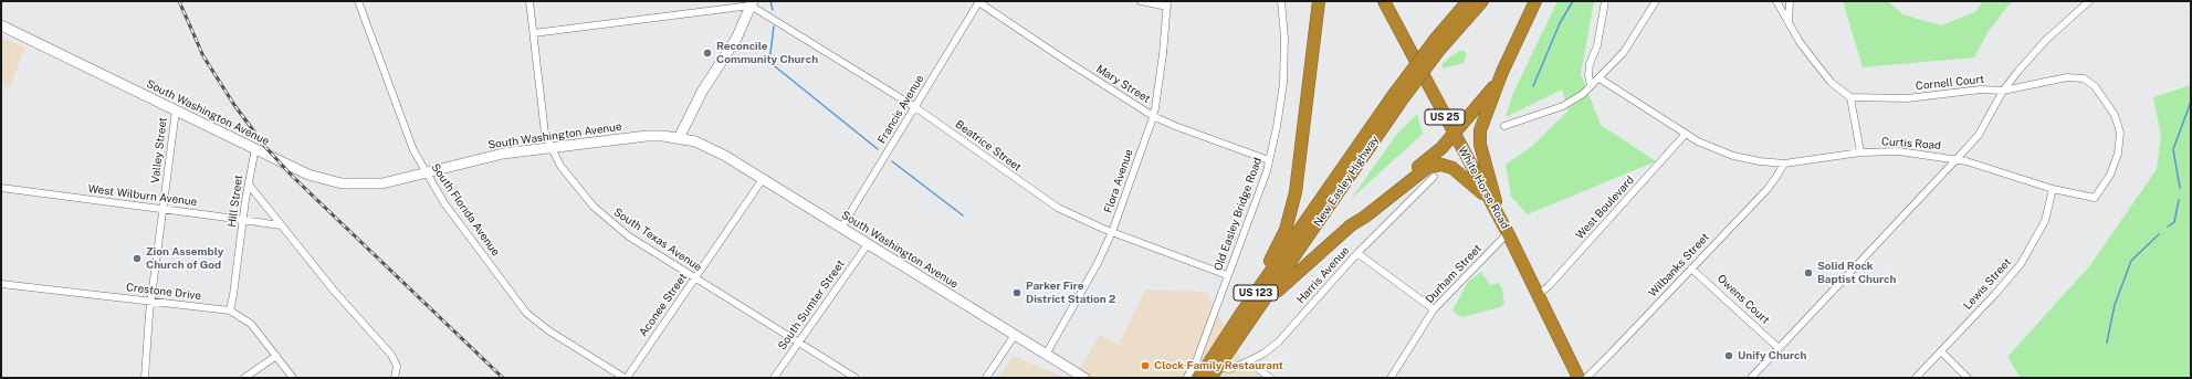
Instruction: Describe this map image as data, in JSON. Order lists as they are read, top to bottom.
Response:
{
  "streets": {
    "highway": [
      "US 25",
      "New Easley Highway",
      "White Horse Road",
      "US 123"
    ],
    "main road": ["South Washington Avenue"],
    "street": [
      "Cornell Court",
      "Mary Street",
      "Francis Avenue",
      "Curtis Road",
      "Beatrice Street",
      "Valley Street",
      "Flora Avenue",
      "West Wilburn Avenue",
      "Hill Street",
      "West Boulevard",
      "South Florida Avenue",
      "Old Easley Bridge Road",
      "South Texas Avenue",
      "Wilbanks Street",
      "Durham Street",
      "Harris Avenue",
      "Lewis Street",
      "Crestone Drive",
      "Owens Court",
      "Aconee Street",
      "South Sumter Street"
    ]
  },
  "crossings": [
    ["Cornell Court", "Curtis Road"],
    ["Mary Street", "Francis Avenue"],
    ["Mary Street", "Flora Avenue"],
    ["Mary Street", "Old Easley Bridge Road"],
    ["Francis Avenue", "South Washington Avenue"],
    ["Francis Avenue", "Beatrice Street"],
    ["South Washington Avenue", "Valley Street"],
    ["South Washington Avenue", "Flora Avenue"],
    ["South Washington Avenue", "Hill Street"],
    ["South Washington Avenue", "South Florida Avenue"],
    ["South Washington Avenue", "South Texas Avenue"],
    ["South Washington Avenue", "Aconee Street"],
    ["South Washington Avenue", "South Sumter Street"],
    ["Curtis Road", "West Boulevard"],
    ["Curtis Road", "Wilbanks Street"],
    ["Curtis Road", "Lewis Street"],
    ["Beatrice Street", "Flora Avenue"],
    ["Beatrice Street", "Old Easley Bridge Road"],
    ["Valley Street", "West Wilburn Avenue"],
    ["Valley Street", "Crestone Drive"],
    ["New Easley Highway", "Old Easley Bridge Road"],
    ["New Easley Highway", "Harris Avenue"],
    ["White Horse Road", "West Boulevard"],
    ["White Horse Road", "Durham Street"],
    ["West Wilburn Avenue", "Hill Street"],
    ["Hill Street", "Crestone Drive"],
    ["South Florida Avenue", "Aconee Street"],
    ["Old Easley Bridge Road", "Harris Avenue"],
    ["South Texas Avenue", "Aconee Street"],
    ["South Texas Avenue", "South Sumter Street"],
    ["Wilbanks Street", "Owens Court"]
  ],
  "places": [
    "Reconcile Community Church",
    "Zion Assembly Church of God",
    "Solid Rock Baptist Church",
    "Parker Fire District Station 2",
    "Unify Church",
    "Clock Family Restaurant"
  ]
}
